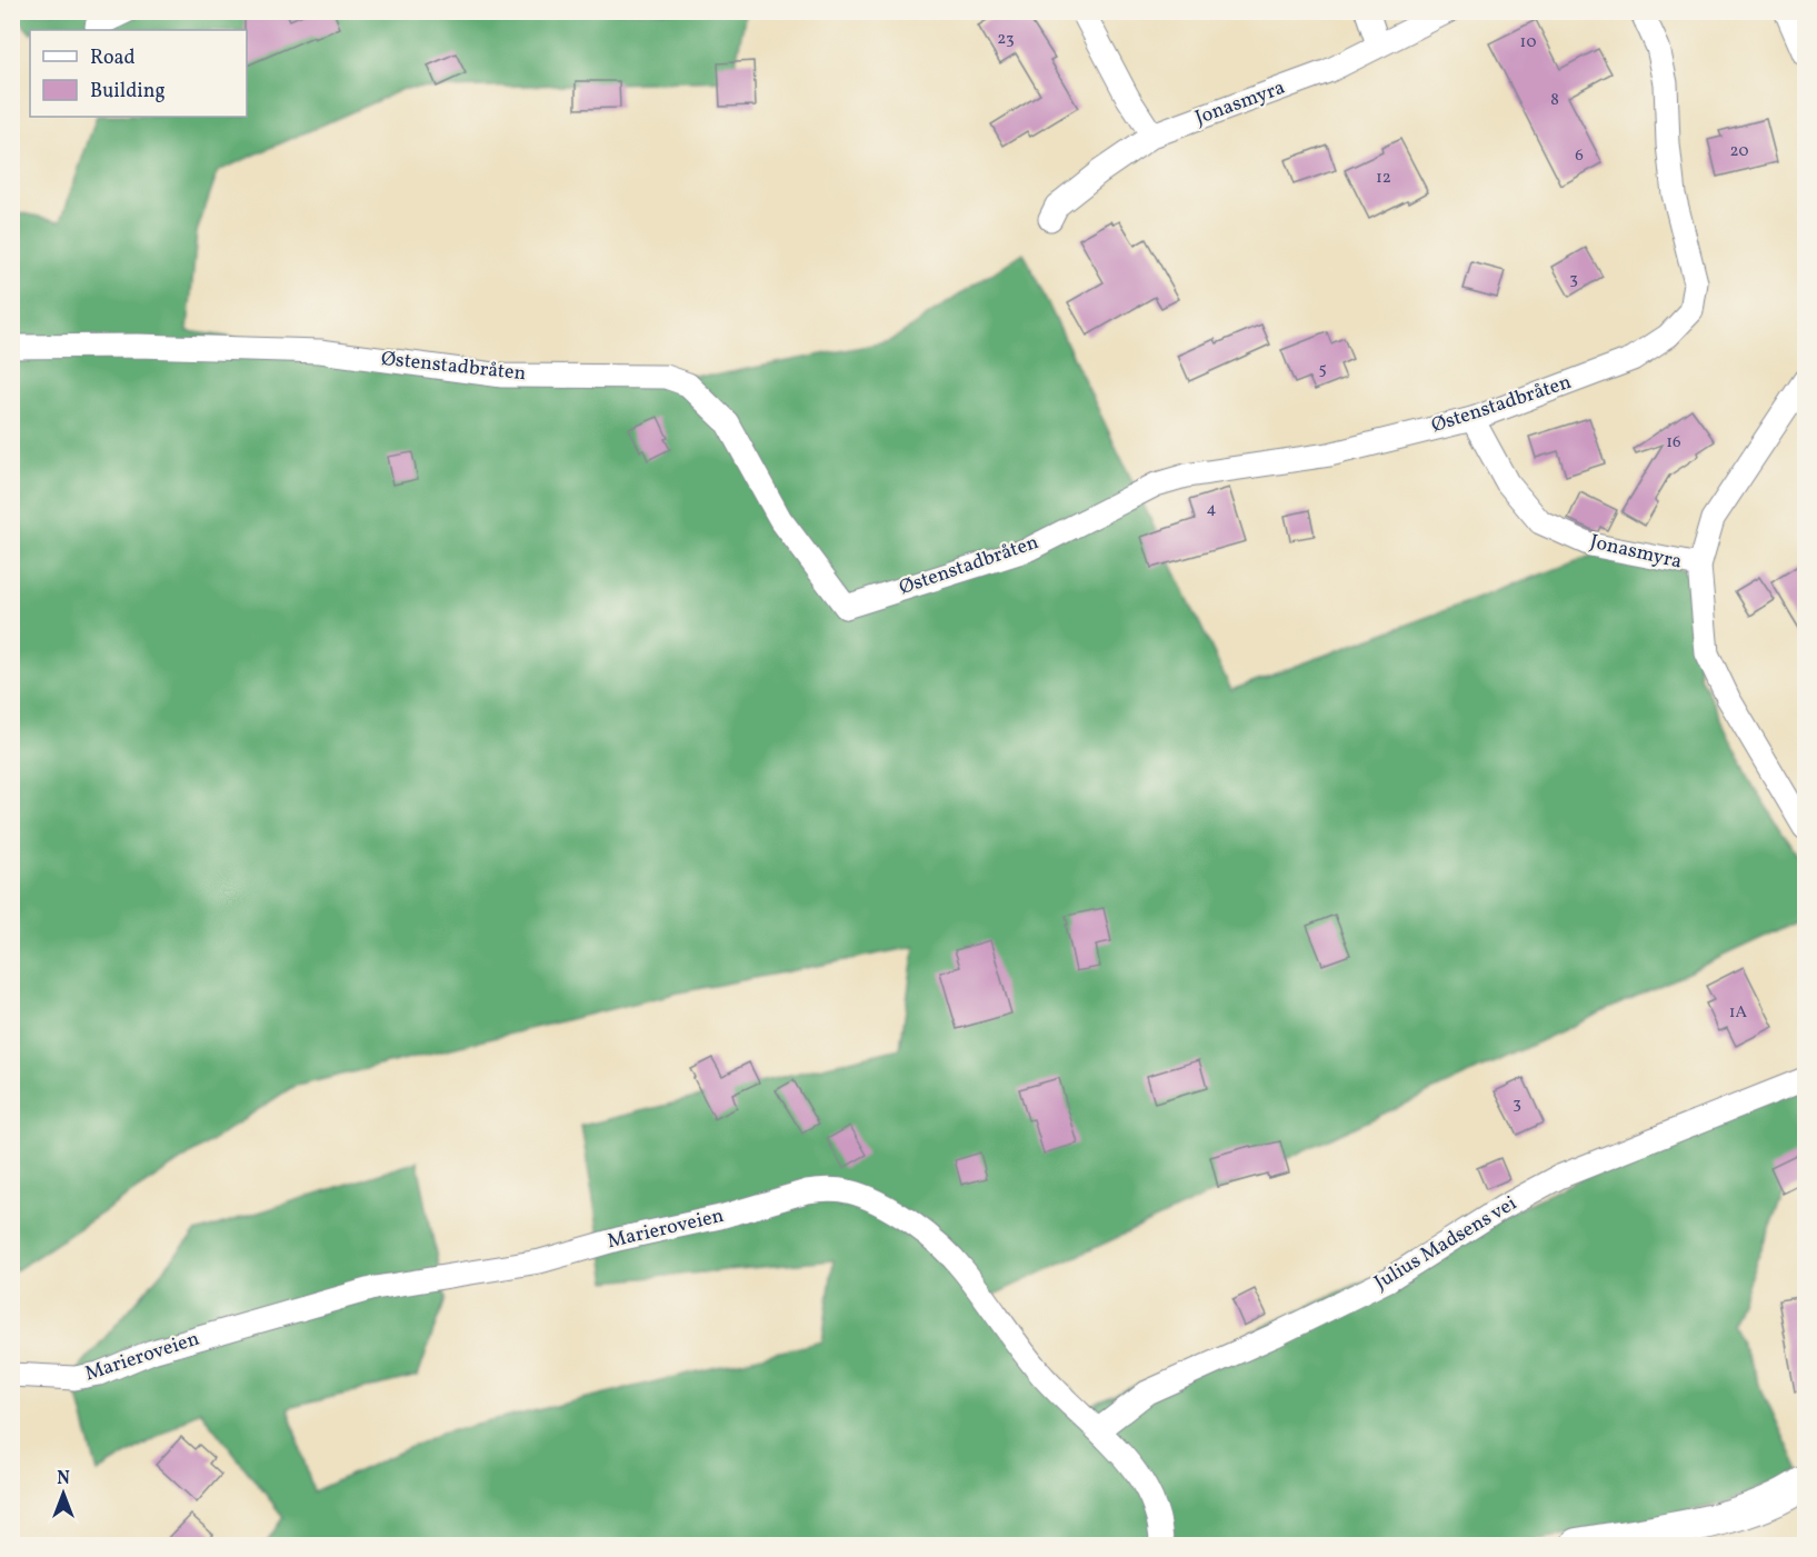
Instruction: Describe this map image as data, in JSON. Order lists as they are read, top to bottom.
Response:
{
  "streets": {
    "street": [
      "Jonasmyra",
      "Østenstadbråten",
      "Marieroveien",
      "Julius Madsens vei"
    ]
  },
  "crossings": [
    ["Jonasmyra", "Østenstadbråten"],
    ["Marieroveien", "Julius Madsens vei"]
  ],
  "house_numbers": [
    "23",
    "10",
    "8",
    "20",
    "6",
    "12",
    "3",
    "5",
    "16",
    "4",
    "1A",
    "3"
  ],
  "legend": ["Road", "Building"],
  "north": "top"
}
